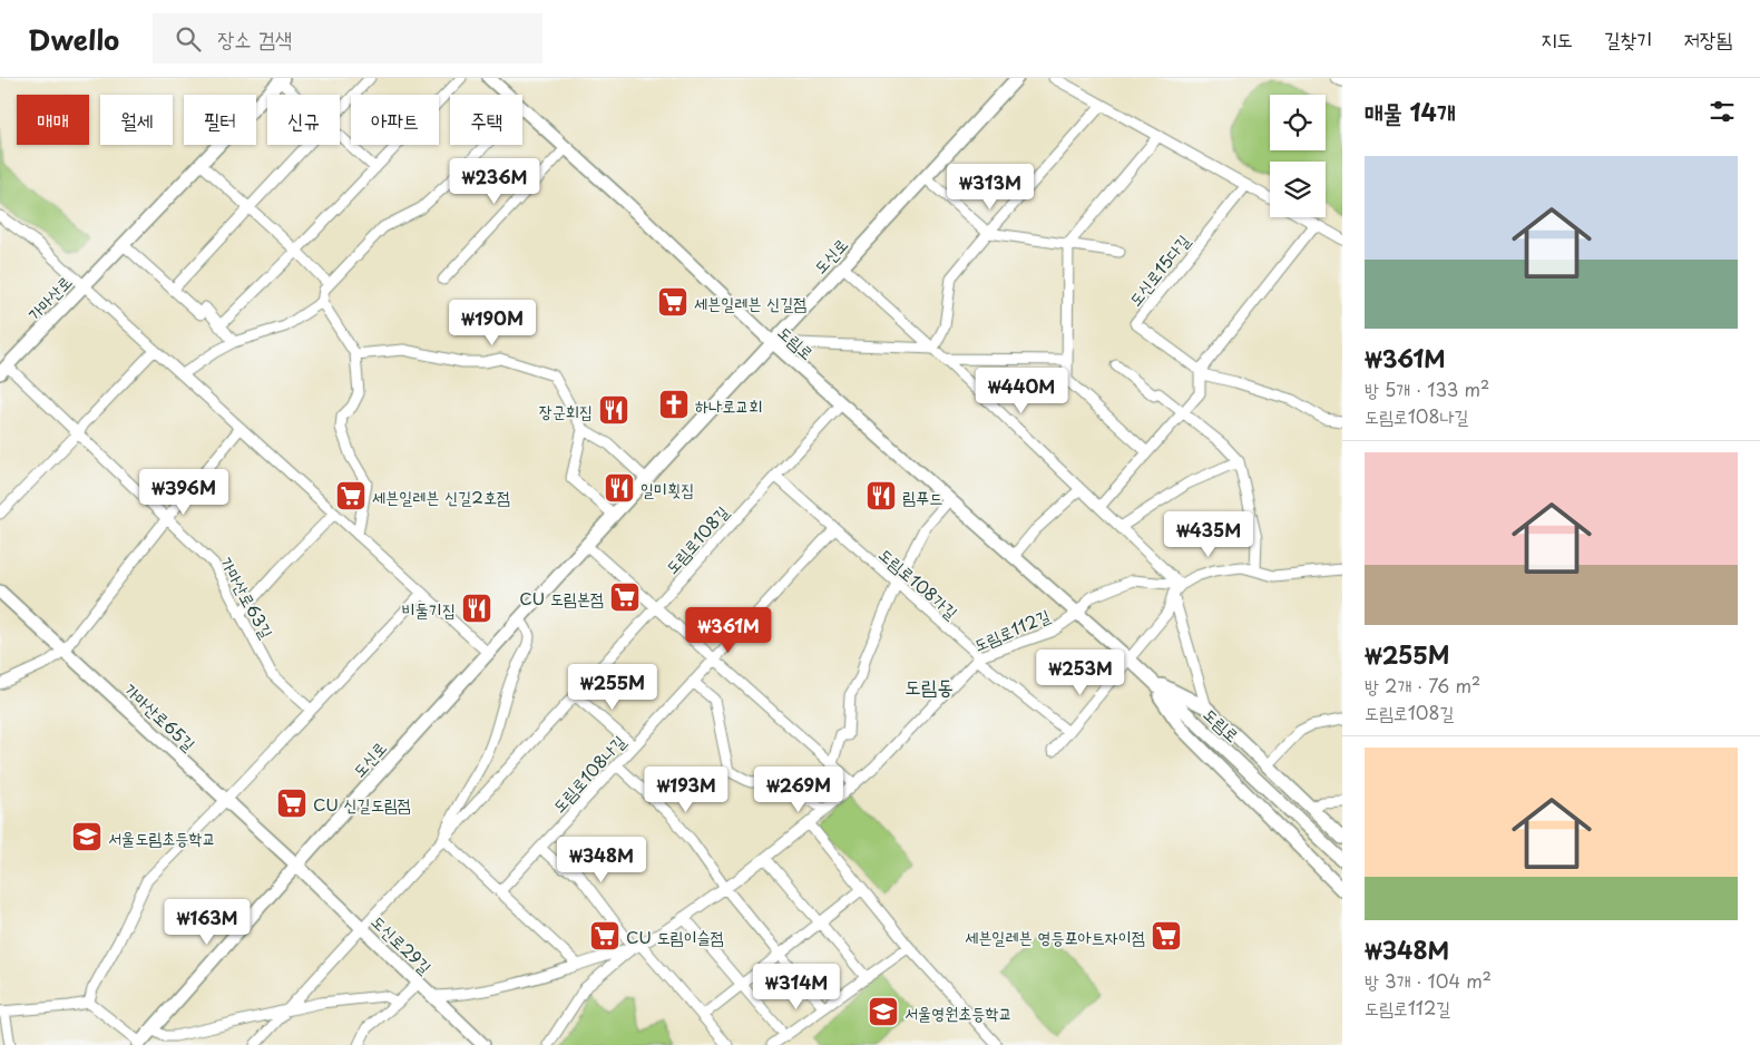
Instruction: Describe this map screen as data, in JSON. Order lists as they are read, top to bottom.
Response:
{
  "streets": {
    "main road": [
      "도신로",
      "가마산로",
      "도림로",
      "가마산로65길",
      "도신로29길"
    ],
    "street": [
      "도신로15다길",
      "도림로108길",
      "도림로108가길",
      "가마산로63길",
      "도림로112길",
      "도림로108나길"
    ]
  },
  "crossings": [
    ["도신로", "도림로"],
    ["도신로", "가마산로65길"],
    ["도신로", "도신로29길"],
    ["가마산로", "가마산로63길"],
    ["도림로", "도림로108길"],
    ["도림로", "도림로112길"],
    ["도림로108길", "도림로108가길"],
    ["도림로108길", "도신로29길"],
    ["도림로108가길", "도림로112길"],
    ["도림로108가길", "도림로108나길"],
    ["가마산로65길", "도신로29길"]
  ],
  "districts": ["도림동"],
  "places": {
    "supermarket": [
      "세븐일레븐 신길점",
      "세븐일레븐 신길2호점",
      "CU 도림본점",
      "CU 신길도림점",
      "CU 도림이슬점",
      "세븐일레븐 영등포아트자이점"
    ],
    "church": ["하나로교회"],
    "restaurant": [
      "장군회집",
      "일미횟집",
      "림푸드",
      "비둘기집"
    ],
    "school or university": ["서울도림초등학교", "서울영원초등학교"]
  },
  "page": {
    "header": "Dwello",
    "search": "장소 검색",
    "nav": ["지도", "길찾기", "저장됨"],
    "heading": "매물 14개",
    "chip": [
      "매매",
      "월세",
      "필터",
      "신규",
      "아파트",
      "주택"
    ],
    "list": [
      {
        "name": "₩361M",
        "note": "방 5개 · 133 m² · 도림로108나길"
      },
      {
        "name": "₩255M",
        "note": "방 2개 · 76 m² · 도림로108길"
      },
      {
        "name": "₩348M",
        "note": "방 3개 · 104 m² · 도림로112길"
      }
    ],
    "price": [
      "₩236M",
      "₩313M",
      "₩190M",
      "₩440M",
      "₩396M",
      "₩435M",
      "₩361M",
      "₩253M",
      "₩255M",
      "₩193M",
      "₩269M",
      "₩348M",
      "₩163M",
      "₩314M"
    ]
  }
}
